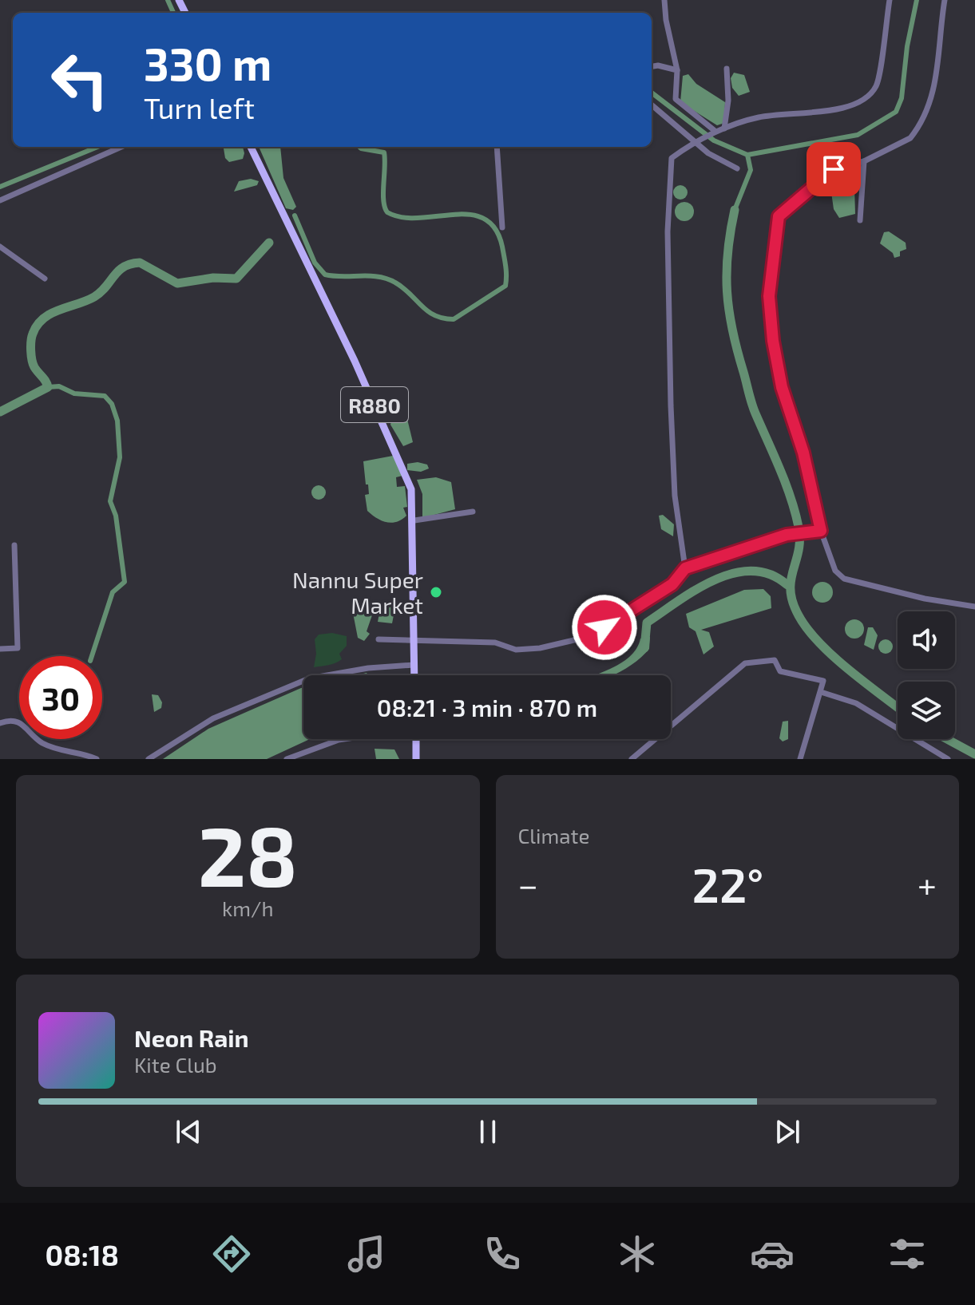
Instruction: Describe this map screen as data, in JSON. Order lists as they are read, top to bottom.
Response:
{
  "streets": {
    "main road": ["R880"]
  },
  "places": ["Nannu Super Market"],
  "page": {
    "turn": ["330 m", "Turn left"],
    "limit": "30",
    "trip": "08:21 · 3 min · 870 m",
    "tile": [
      ["28", "km/h"],
      "Climate"
    ],
    "heat": ["−", "22°", "+"],
    "song": ["Neon Rain", "Kite Club"],
    "tabs": "08:18"
  }
}
